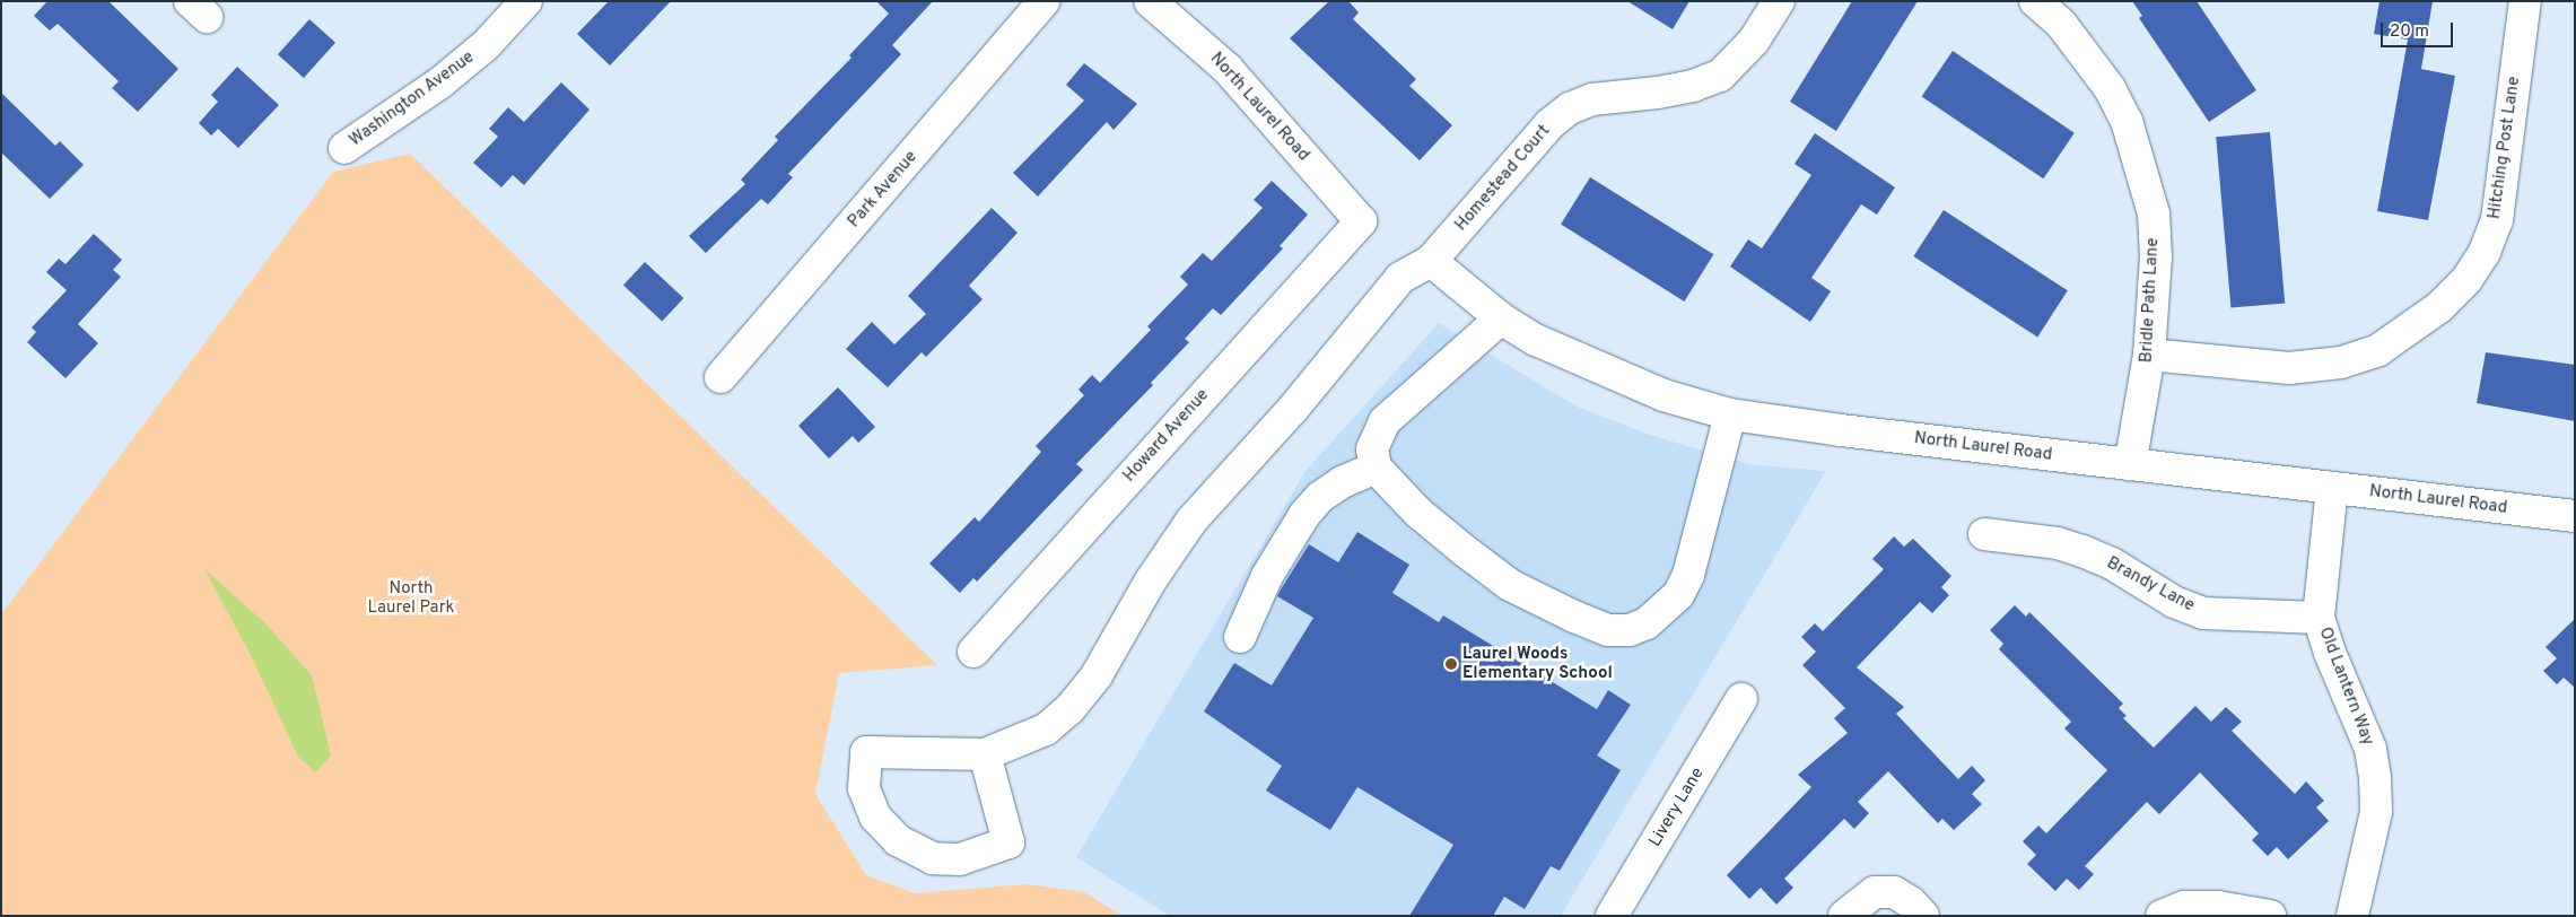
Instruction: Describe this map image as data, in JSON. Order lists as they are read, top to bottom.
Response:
{
  "streets": {
    "street": [
      "Washington Avenue",
      "North Laurel Road",
      "Hitching Post Lane",
      "Homestead Court",
      "Park Avenue",
      "Bridle Path Lane",
      "Howard Avenue",
      "Brandy Lane",
      "Old Lantern Way",
      "Livery Lane"
    ]
  },
  "crossings": [
    ["North Laurel Road", "Homestead Court"],
    ["North Laurel Road", "Bridle Path Lane"],
    ["North Laurel Road", "Howard Avenue"],
    ["North Laurel Road", "Old Lantern Way"],
    ["Hitching Post Lane", "Bridle Path Lane"],
    ["Brandy Lane", "Old Lantern Way"]
  ],
  "parks": ["North Laurel Park"],
  "places": ["Laurel Woods Elementary School"],
  "scale_bar": "20 m"
}
